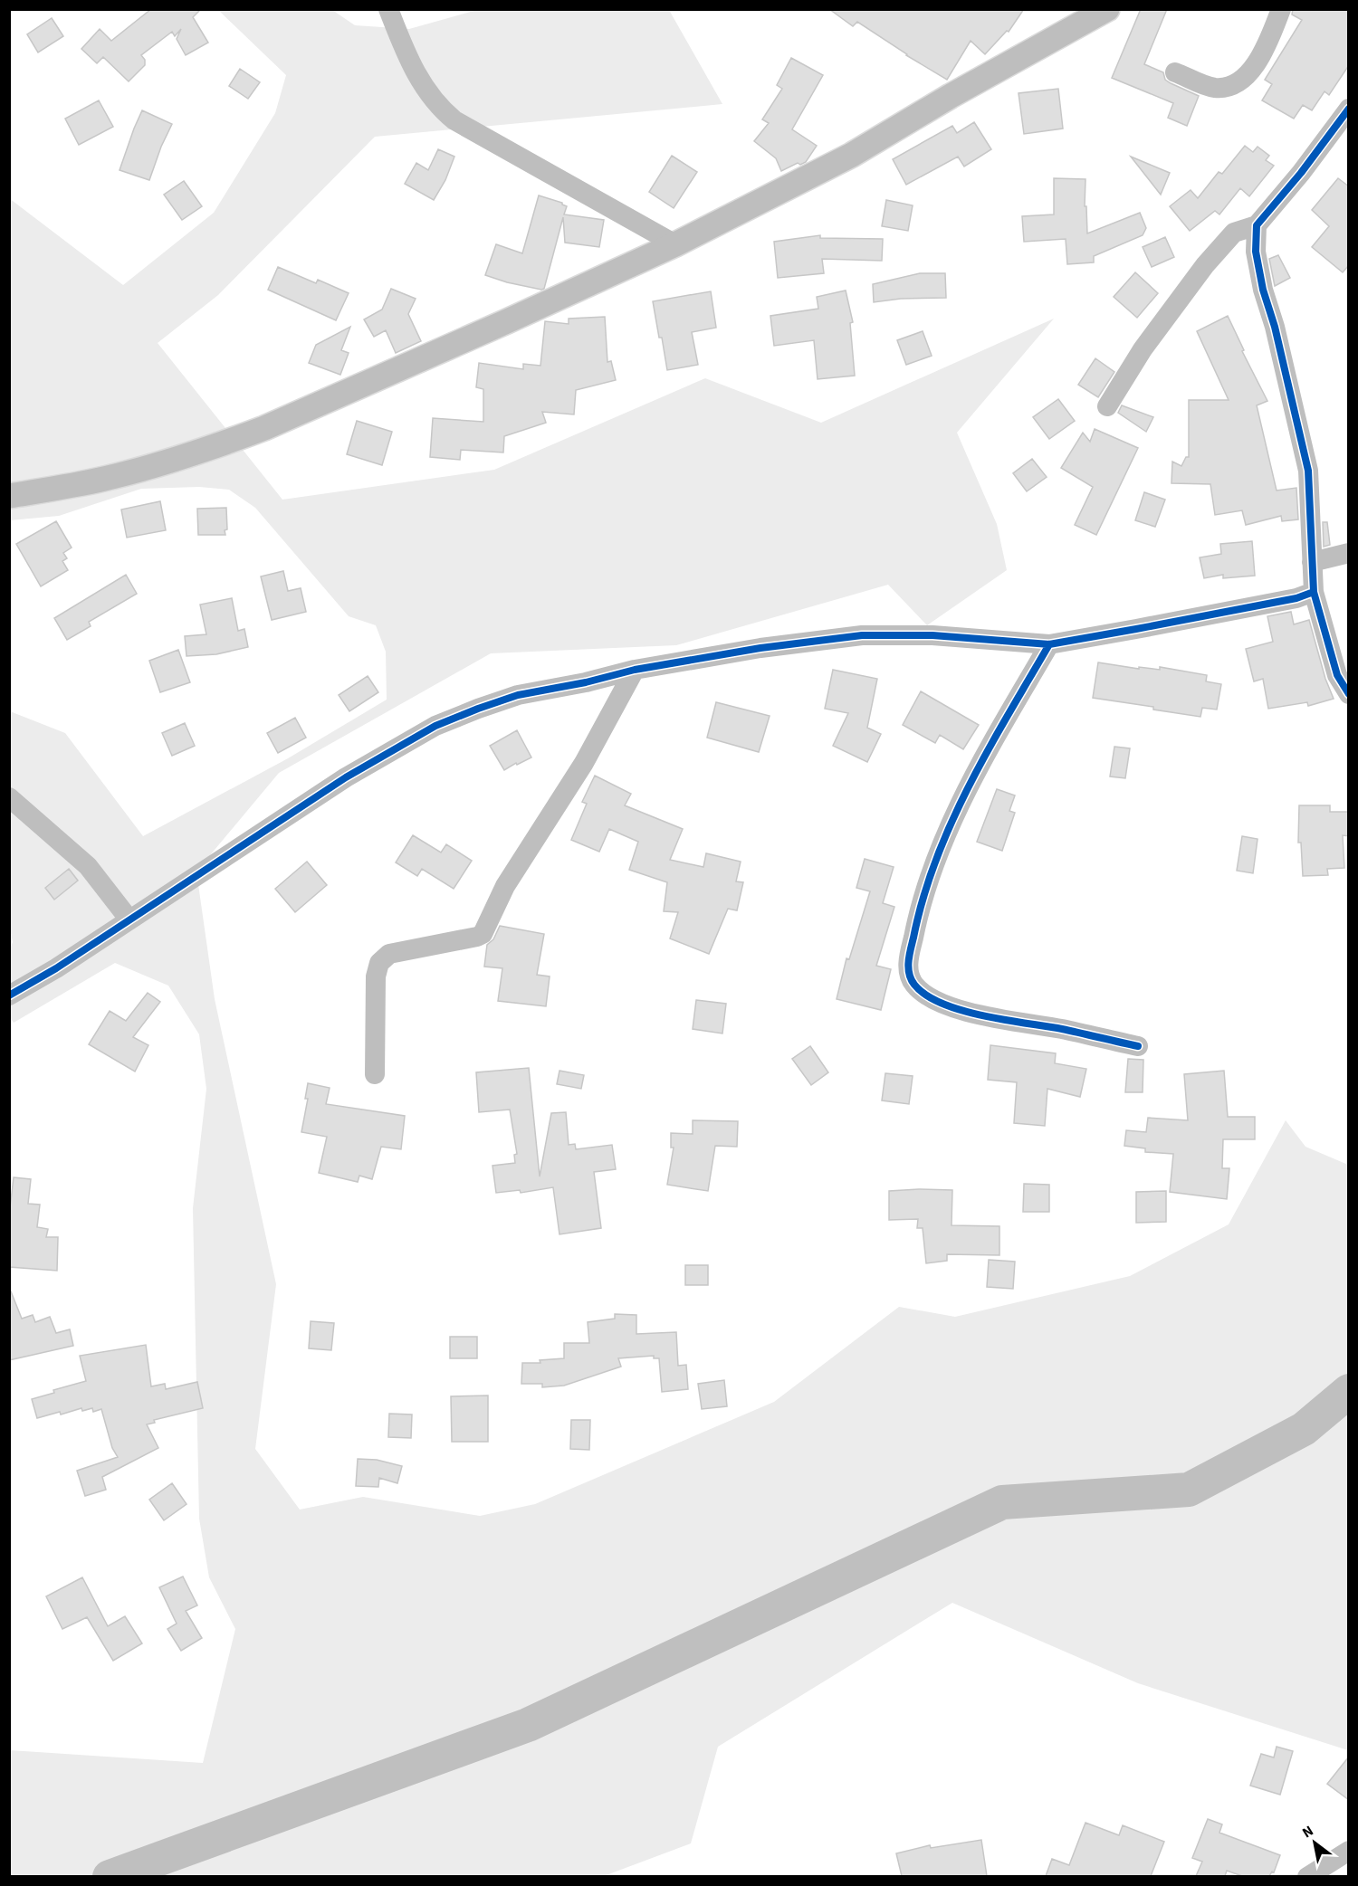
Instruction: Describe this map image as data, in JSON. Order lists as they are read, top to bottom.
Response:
{
  "north": "top left"
}
